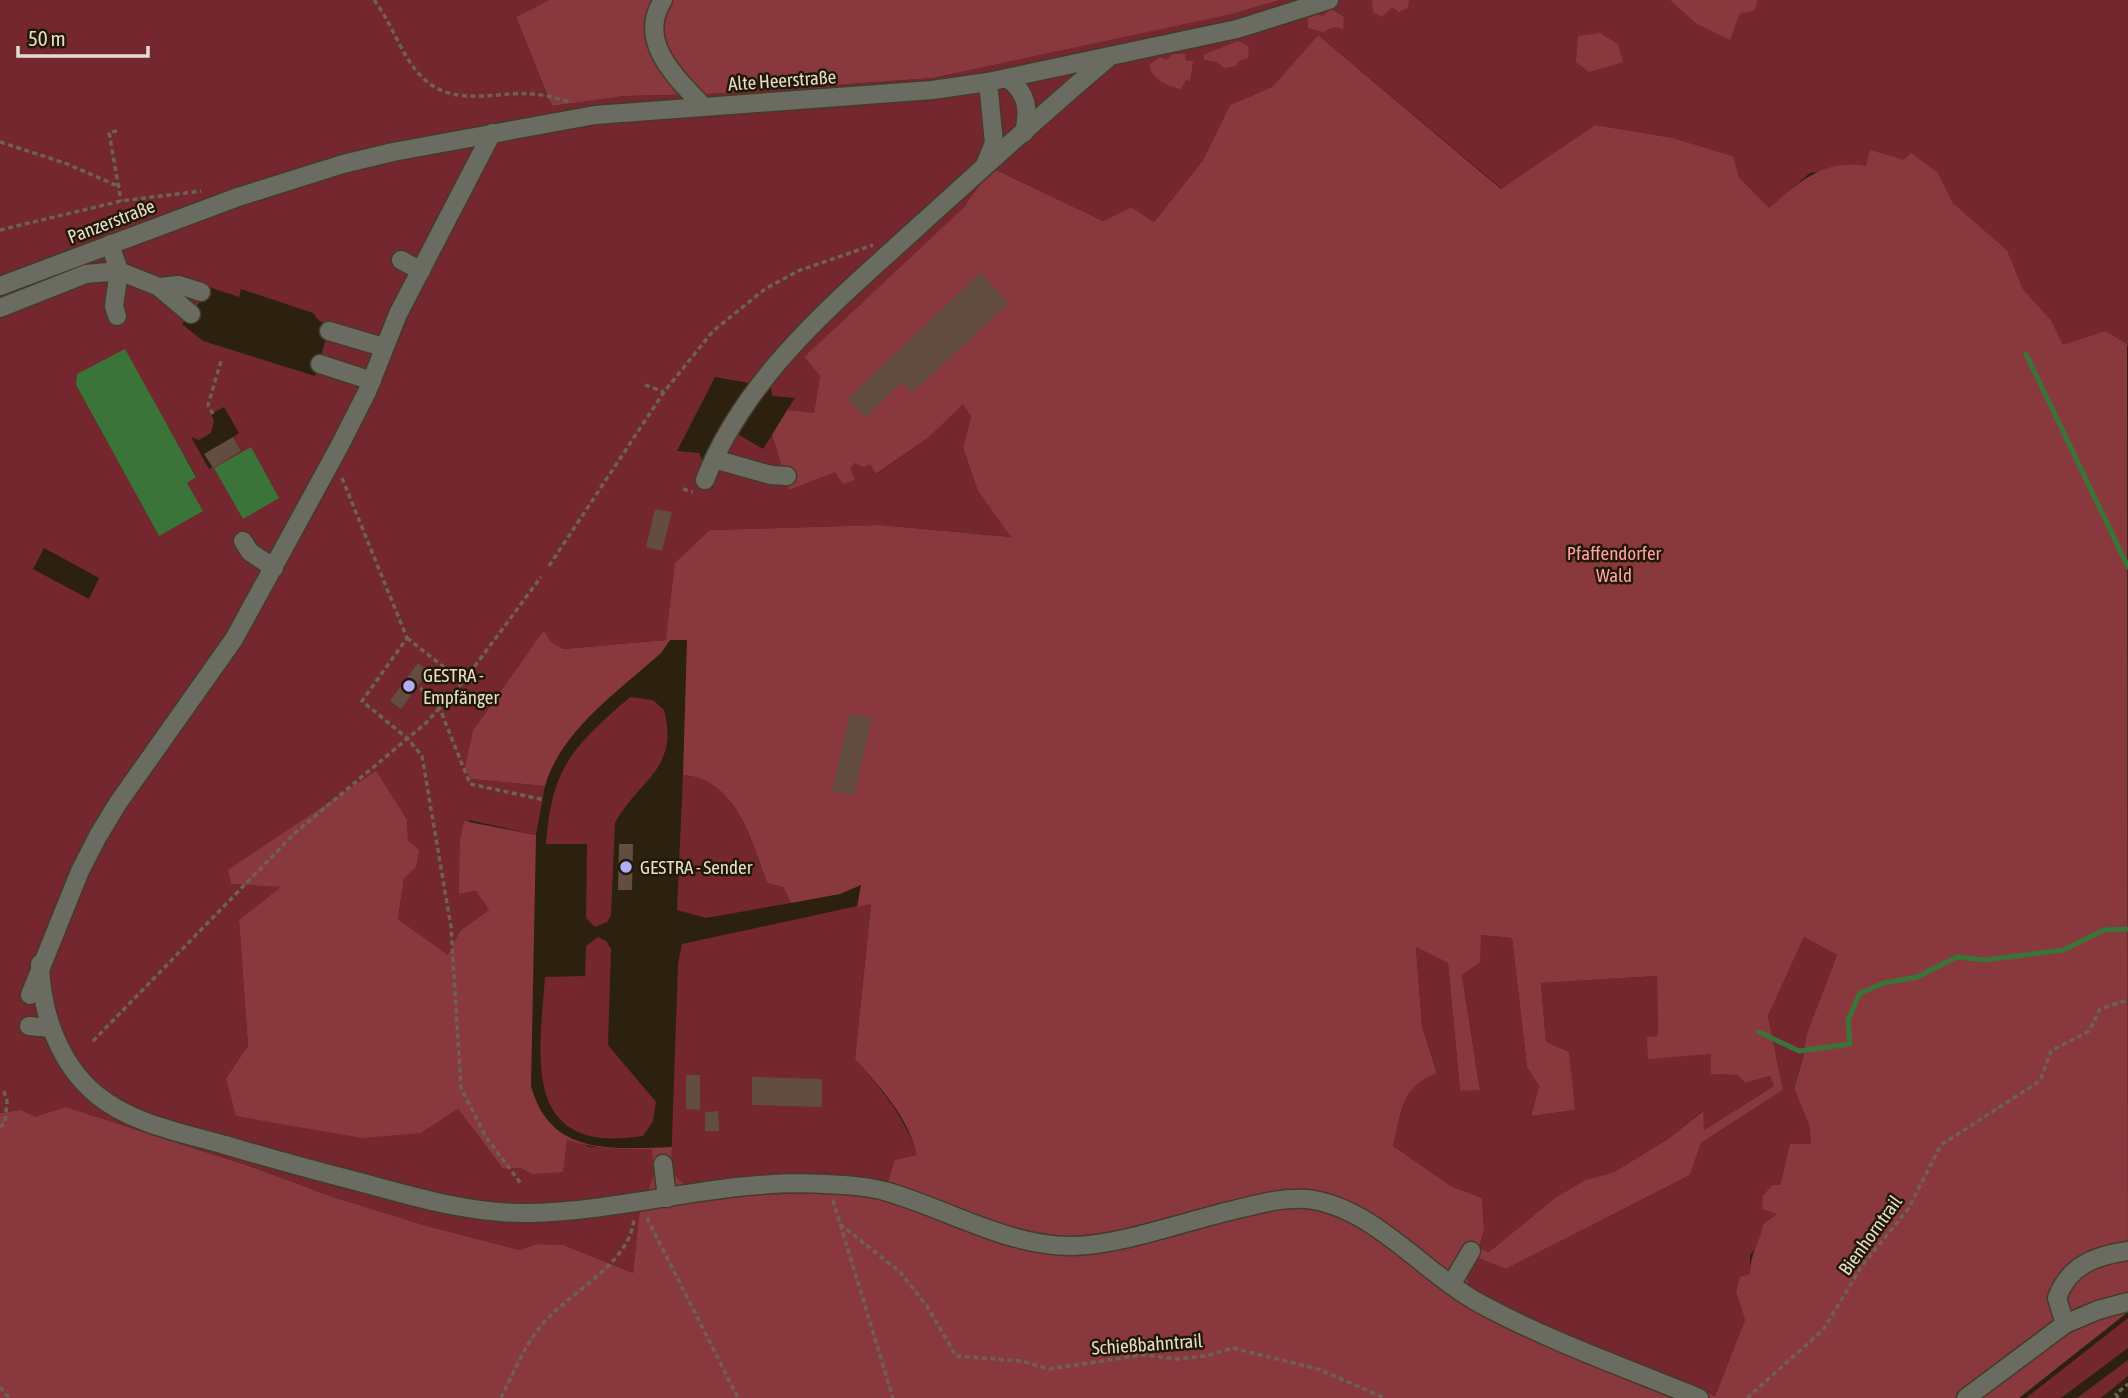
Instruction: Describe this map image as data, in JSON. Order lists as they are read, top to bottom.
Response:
{
  "streets": {
    "street": ["Alte Heerstraße", "Panzerstraße"],
    "path": ["Bienhorntrail", "Schießbahntrail"]
  },
  "crossings": [
    ["Alte Heerstraße", "Panzerstraße"]
  ],
  "parks": ["Pfaffendorfer Wald"],
  "places": ["GESTRA - Empfänger", "GESTRA - Sender"],
  "scale_bar": "50 m"
}
